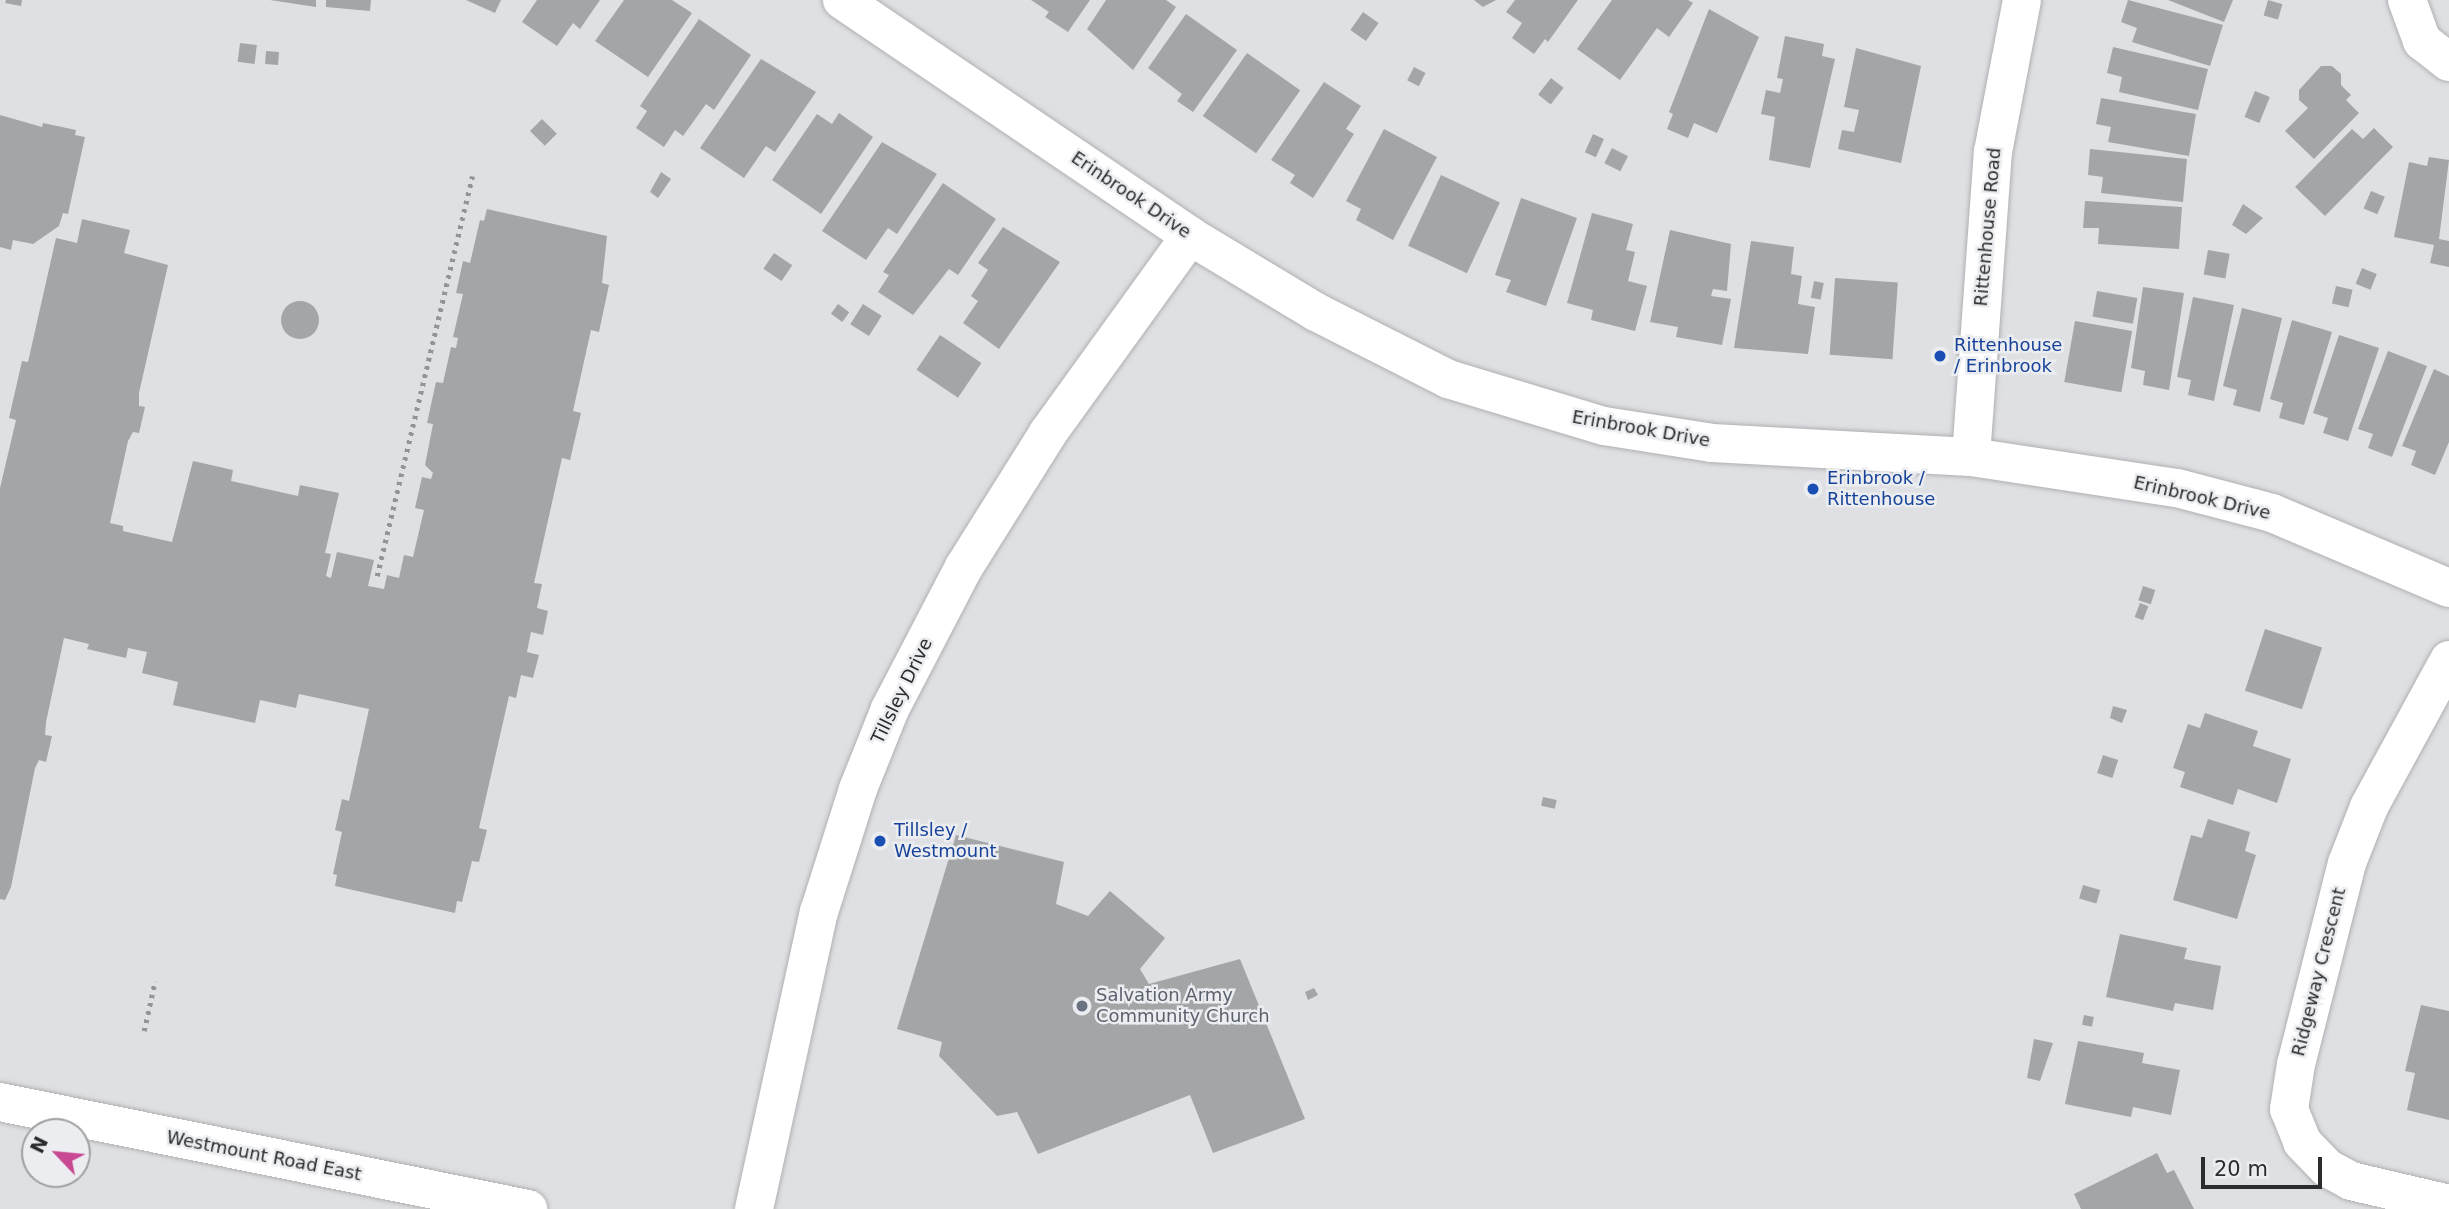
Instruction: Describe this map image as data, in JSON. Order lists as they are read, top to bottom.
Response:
{
  "streets": {
    "street": [
      "Erinbrook Drive",
      "Rittenhouse Road",
      "Tillsley Drive",
      "Ridgeway Crescent",
      "Westmount Road East"
    ]
  },
  "crossings": [
    ["Erinbrook Drive", "Rittenhouse Road"],
    ["Erinbrook Drive", "Tillsley Drive"]
  ],
  "places": [
    "Rittenhouse / Erinbrook",
    "Erinbrook / Rittenhouse",
    "Tillsley / Westmount",
    "Salvation Army Community Church"
  ],
  "scale_bar": "20 m",
  "north": "top left"
}
